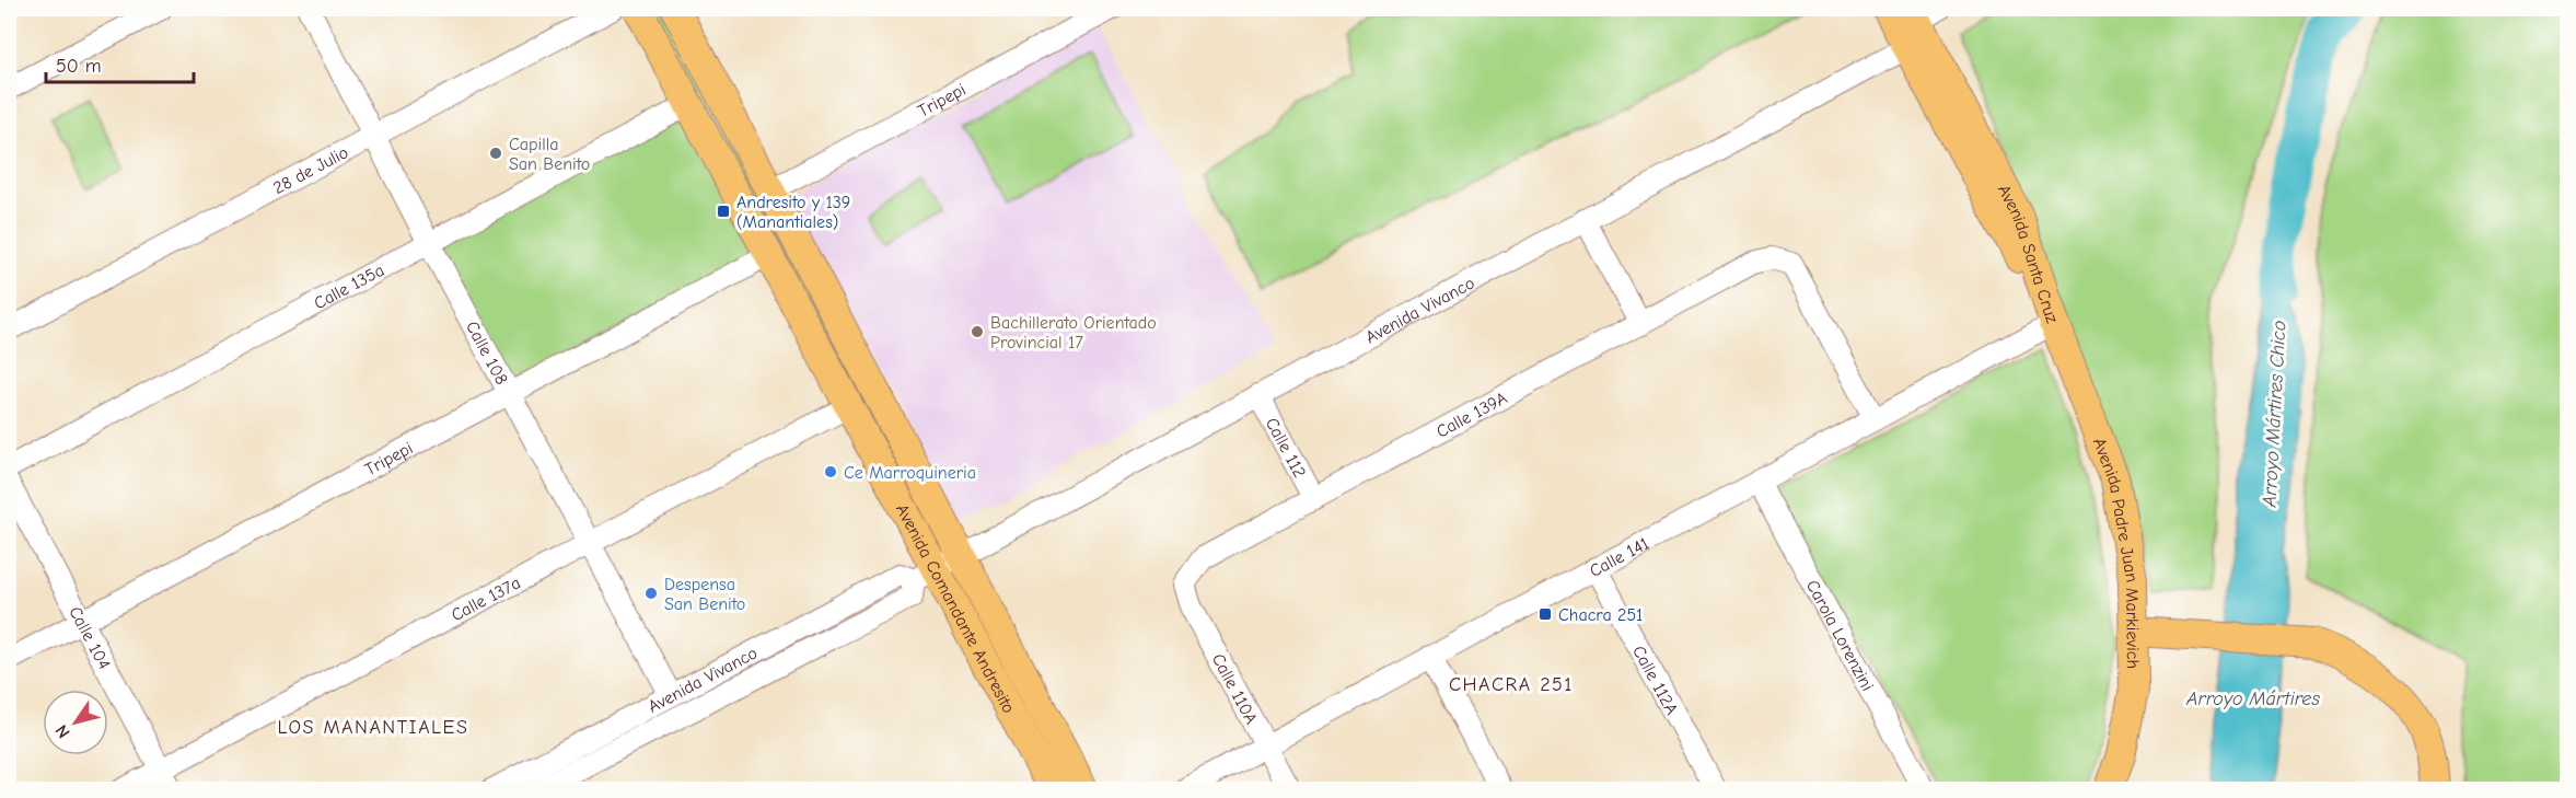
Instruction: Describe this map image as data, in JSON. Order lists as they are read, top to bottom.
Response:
{
  "streets": {
    "main road": ["Avenida Santa Cruz", "Avenida Padre Juan Markievich", "Avenida Comandante Andresito"],
    "street": [
      "Tripepi",
      "28 de Julio",
      "Calle 135a",
      "Avenida Vivanco",
      "Calle 108",
      "Calle 139A",
      "Calle 112",
      "Calle 141",
      "Calle 137a",
      "Carola Lorenzini",
      "Calle 104",
      "Calle 112A",
      "Calle 110A"
    ]
  },
  "crossings": [
    ["Tripepi", "Calle 108"],
    ["Tripepi", "Avenida Comandante Andresito"],
    ["Tripepi", "Calle 104"],
    ["28 de Julio", "Calle 108"],
    ["Avenida Santa Cruz", "Avenida Vivanco"],
    ["Avenida Santa Cruz", "Avenida Padre Juan Markievich"],
    ["Avenida Santa Cruz", "Calle 141"],
    ["Calle 135a", "Calle 108"],
    ["Calle 135a", "Avenida Comandante Andresito"],
    ["Avenida Vivanco", "Calle 108"],
    ["Avenida Vivanco", "Calle 112"],
    ["Avenida Vivanco", "Avenida Comandante Andresito"],
    ["Calle 108", "Calle 137a"],
    ["Calle 139A", "Calle 112"],
    ["Calle 139A", "Calle 141"],
    ["Calle 139A", "Calle 110A"],
    ["Avenida Padre Juan Markievich", "Calle 141"],
    ["Calle 141", "Carola Lorenzini"],
    ["Calle 141", "Calle 112A"],
    ["Calle 141", "Calle 110A"],
    ["Calle 137a", "Avenida Comandante Andresito"],
    ["Calle 137a", "Calle 104"]
  ],
  "districts": ["CHACRA 251", "LOS MANANTIALES"],
  "water": ["Arroyo Mártires Chico", "Arroyo Mártires"],
  "places": {
    "other": [
      "Capilla San Benito",
      "Bachillerato Orientado Provincial 17",
      "Ce Marroquineria",
      "Despensa San Benito"
    ],
    "transit": ["Andresito y 139 (Manantiales)", "Chacra 251"]
  },
  "scale_bar": "50 m",
  "north": "bottom left"
}
